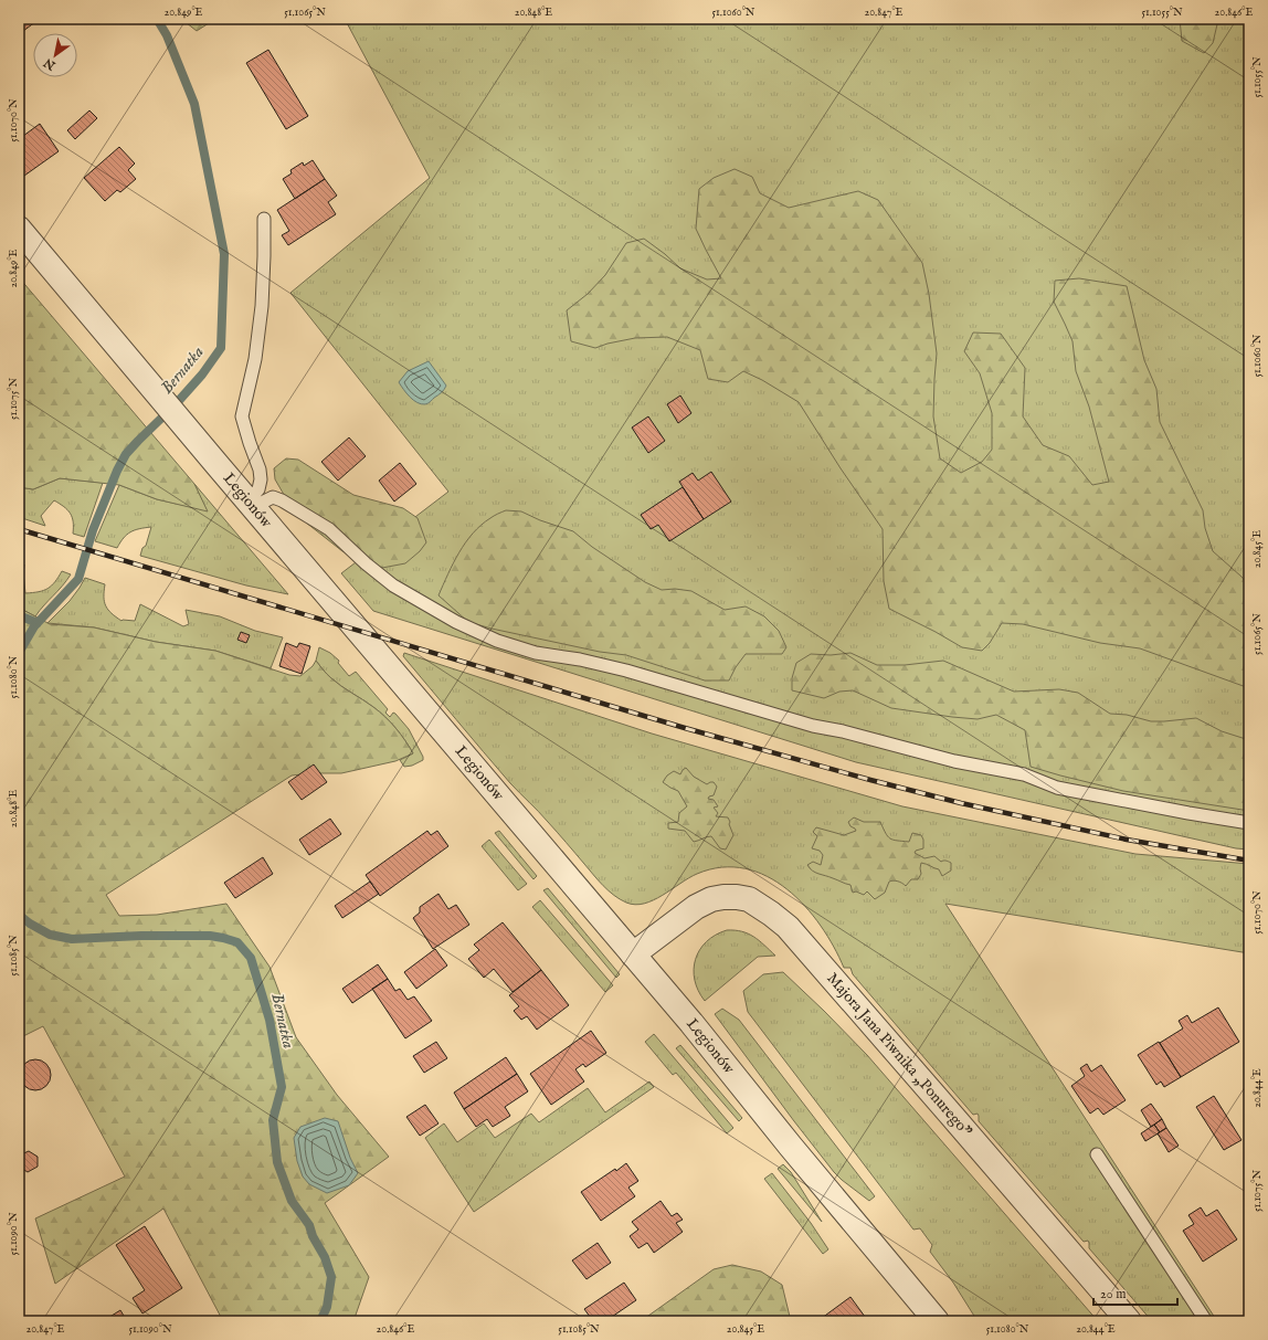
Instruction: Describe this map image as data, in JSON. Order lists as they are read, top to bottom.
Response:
{
  "streets": {
    "street": ["Legionów", "Majora Jana Piwnika „Ponurego”"]
  },
  "crossings": [
    ["Legionów", "Majora Jana Piwnika „Ponurego”"]
  ],
  "water": ["Bernatka"],
  "scale_bar": "20 m",
  "north": "bottom left",
  "coordinates": [
    "20.849°E",
    "51.1065°N",
    "20.848°E",
    "51.1060°N",
    "20.847°E",
    "51.1055°N",
    "20.846°E",
    "51.1070°N",
    "51.1075°N",
    "20.845°E",
    "51.1080°N",
    "51.1085°N",
    "20.844°E",
    "51.1090°N"
  ]
}
